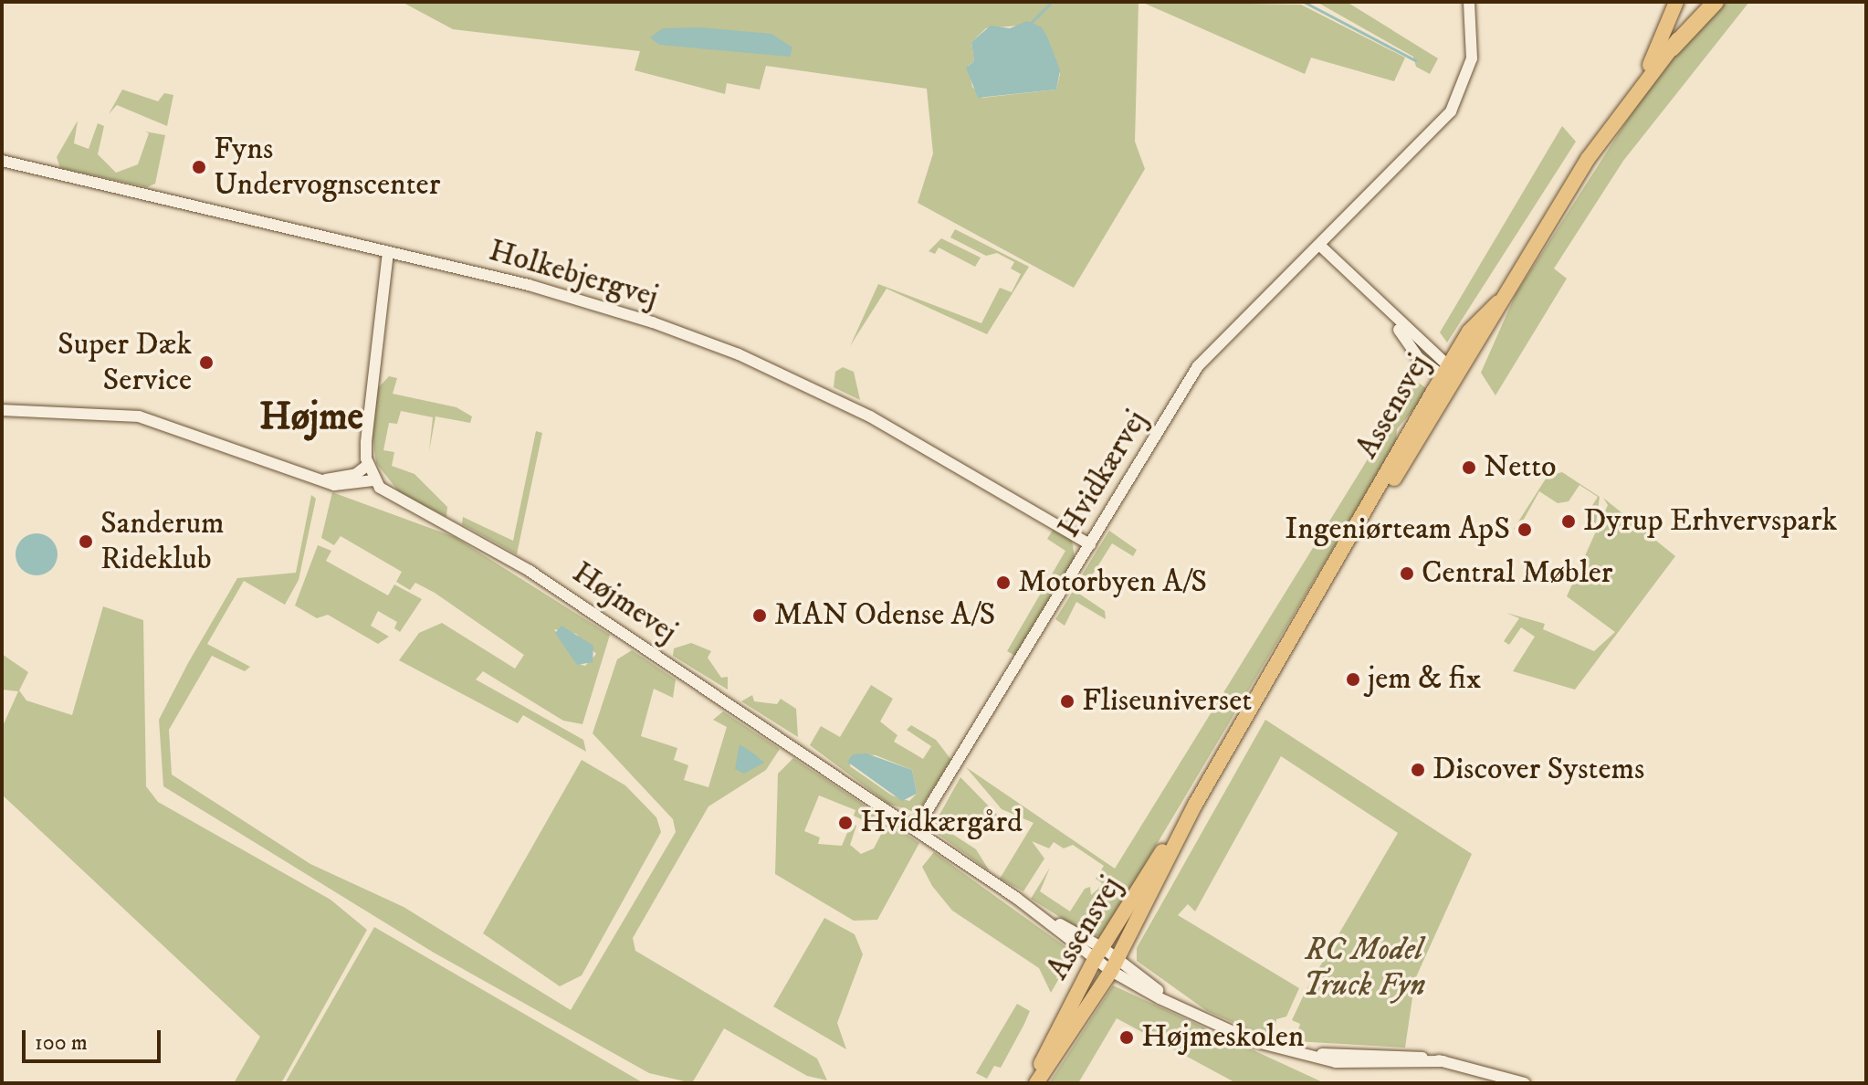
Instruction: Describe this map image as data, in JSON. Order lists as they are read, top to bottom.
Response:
{
  "streets": {
    "main road": ["Assensvej"],
    "street": ["Holkebjergvej", "Hvidkærvej", "Højmevej"]
  },
  "crossings": [
    ["Holkebjergvej", "Hvidkærvej"],
    ["Assensvej", "Højmevej"],
    ["Hvidkærvej", "Højmevej"]
  ],
  "districts": ["Højme"],
  "parks": ["RC Model Truck Fyn"],
  "places": [
    "Fyns Undervognscenter",
    "Super Dæk Service",
    "Netto",
    "Dyrup Erhvervspark",
    "Ingeniørteam ApS",
    "Sanderum Rideklub",
    "Central Møbler",
    "Motorbyen A/S",
    "MAN Odense A/S",
    "jem & fix",
    "Fliseuniverset",
    "Discover Systems",
    "Hvidkærgård",
    "Højmeskolen"
  ],
  "scale_bar": "100 m"
}
